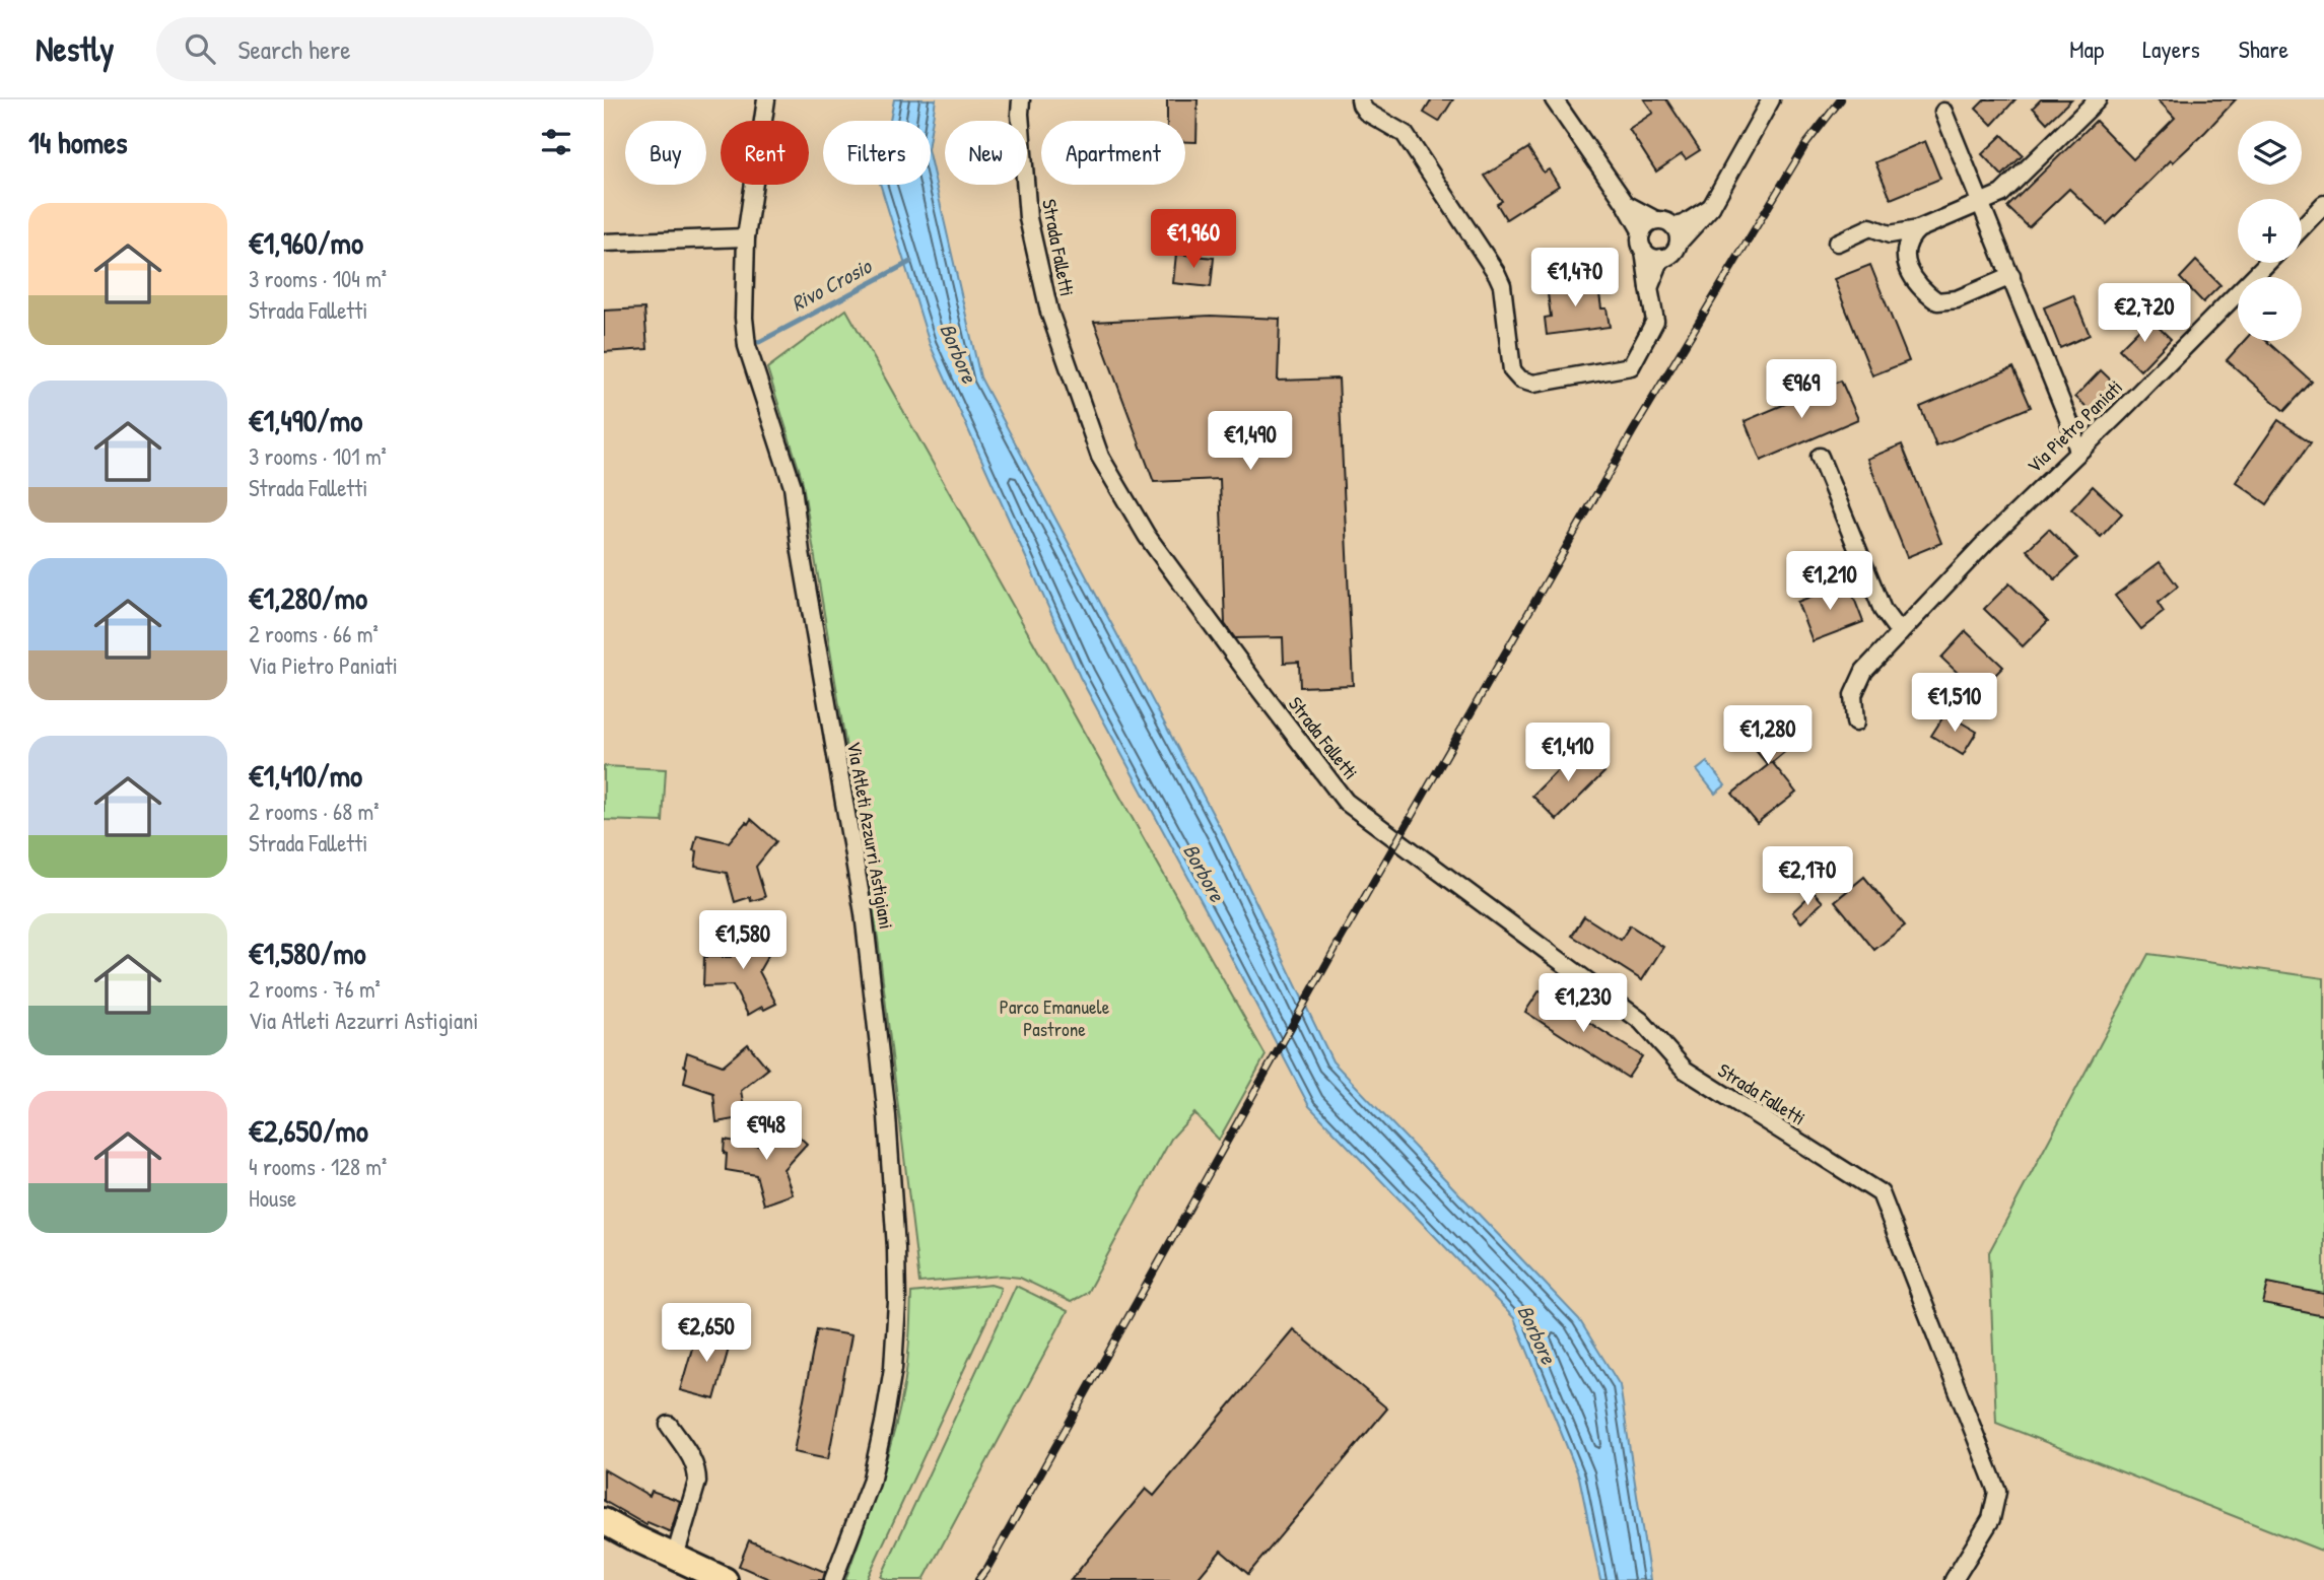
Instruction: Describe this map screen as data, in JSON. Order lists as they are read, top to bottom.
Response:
{
  "streets": {
    "street": ["Strada Falletti", "Via Pietro Paniati", "Via Atleti Azzurri Astigiani"]
  },
  "water": ["Rivo Crosio", "Borbore"],
  "parks": ["Parco Emanuele Pastrone"],
  "page": {
    "header": "Nestly",
    "search": "Search here",
    "nav": ["Map", "Layers", "Share"],
    "heading": "14 homes",
    "map_buttons": ["+", "−"],
    "chip": [
      "Buy",
      "Rent",
      "Filters",
      "New",
      "Apartment"
    ],
    "list": [
      {
        "name": "€1,960/mo",
        "note": "3 rooms · 104 m² · Strada Falletti"
      },
      {
        "name": "€1,490/mo",
        "note": "3 rooms · 101 m² · Strada Falletti"
      },
      {
        "name": "€1,280/mo",
        "note": "2 rooms · 66 m² · Via Pietro Paniati"
      },
      {
        "name": "€1,410/mo",
        "note": "2 rooms · 68 m² · Strada Falletti"
      },
      {
        "name": "€1,580/mo",
        "note": "2 rooms · 76 m² · Via Atleti Azzurri Astigiani"
      },
      {
        "name": "€2,650/mo",
        "note": "4 rooms · 128 m² · House"
      }
    ],
    "price": [
      "€1,960",
      "€1,470",
      "€2,720",
      "€969",
      "€1,490",
      "€1,210",
      "€1,510",
      "€1,280",
      "€1,410",
      "€2,170",
      "€1,580",
      "€1,230",
      "€948",
      "€2,650"
    ]
  }
}
